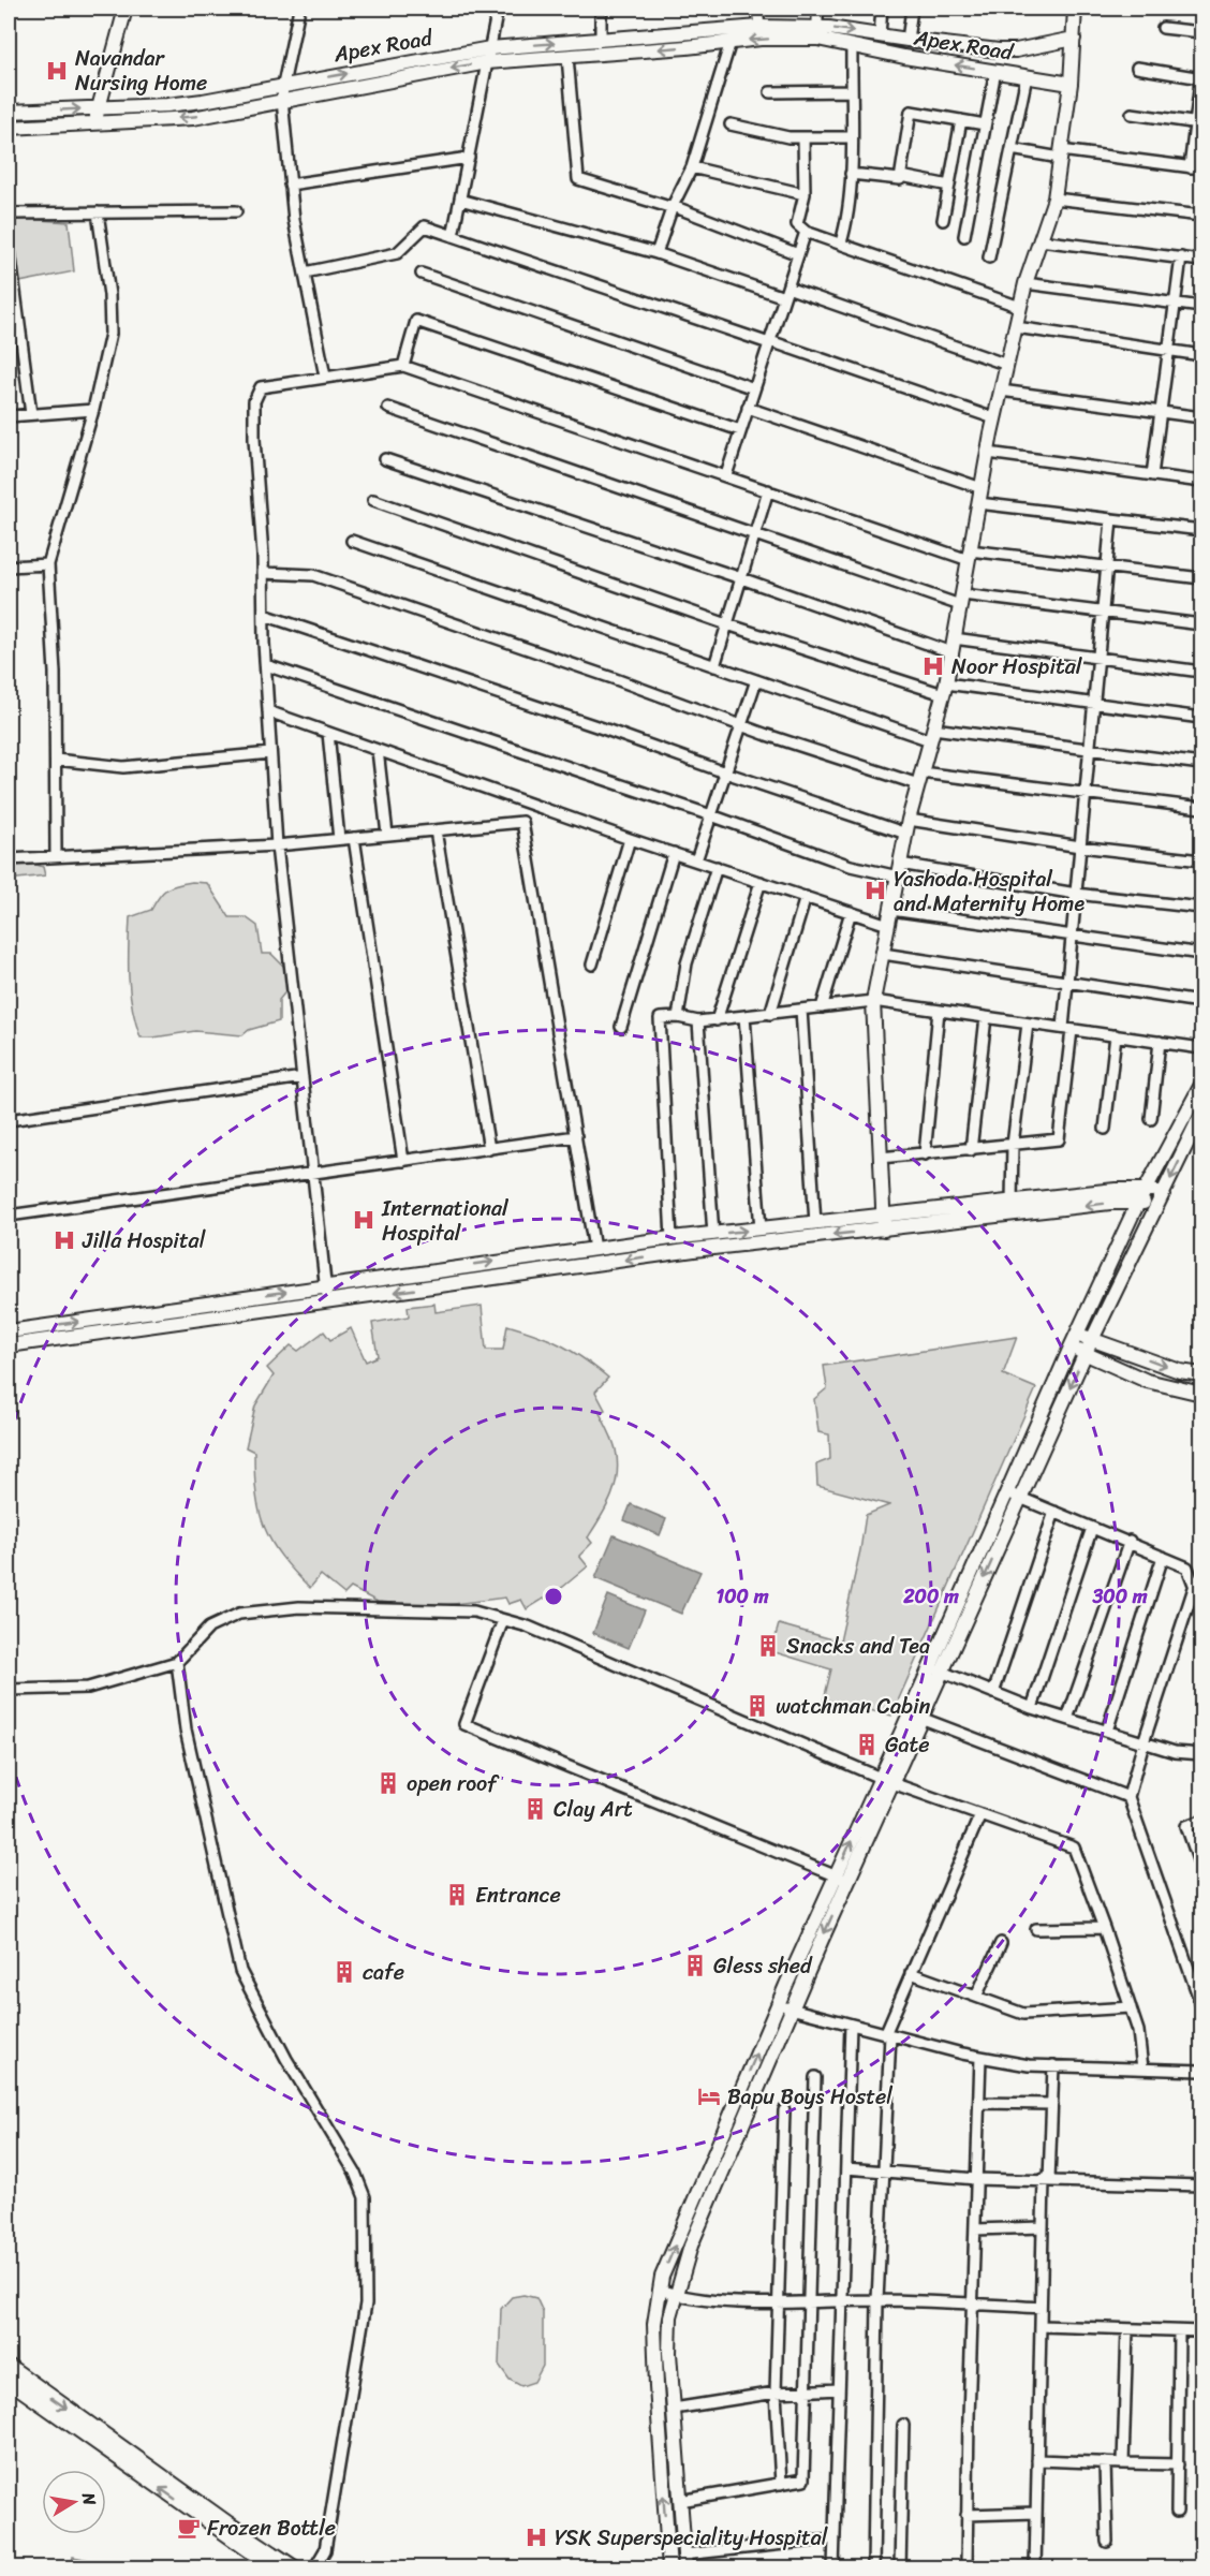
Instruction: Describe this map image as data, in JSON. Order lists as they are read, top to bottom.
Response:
{
  "streets": {
    "street": ["Apex Road"]
  },
  "places": {
    "hospital": [
      "Navandar Nursing Home",
      "Noor Hospital",
      "Yashoda Hospital and Maternity Home",
      "International Hospital",
      "Jilla Hospital",
      "YSK Superspeciality Hospital"
    ],
    "building": [
      "Snacks and Tea",
      "watchman Cabin",
      "Gate",
      "open roof",
      "Clay Art",
      "Entrance",
      "Gless shed",
      "cafe"
    ],
    "hotel": ["Bapu Boys Hostel"],
    "cafe": ["Frozen Bottle"]
  },
  "north": "right",
  "rings": ["100 m", "200 m", "300 m"]
}
